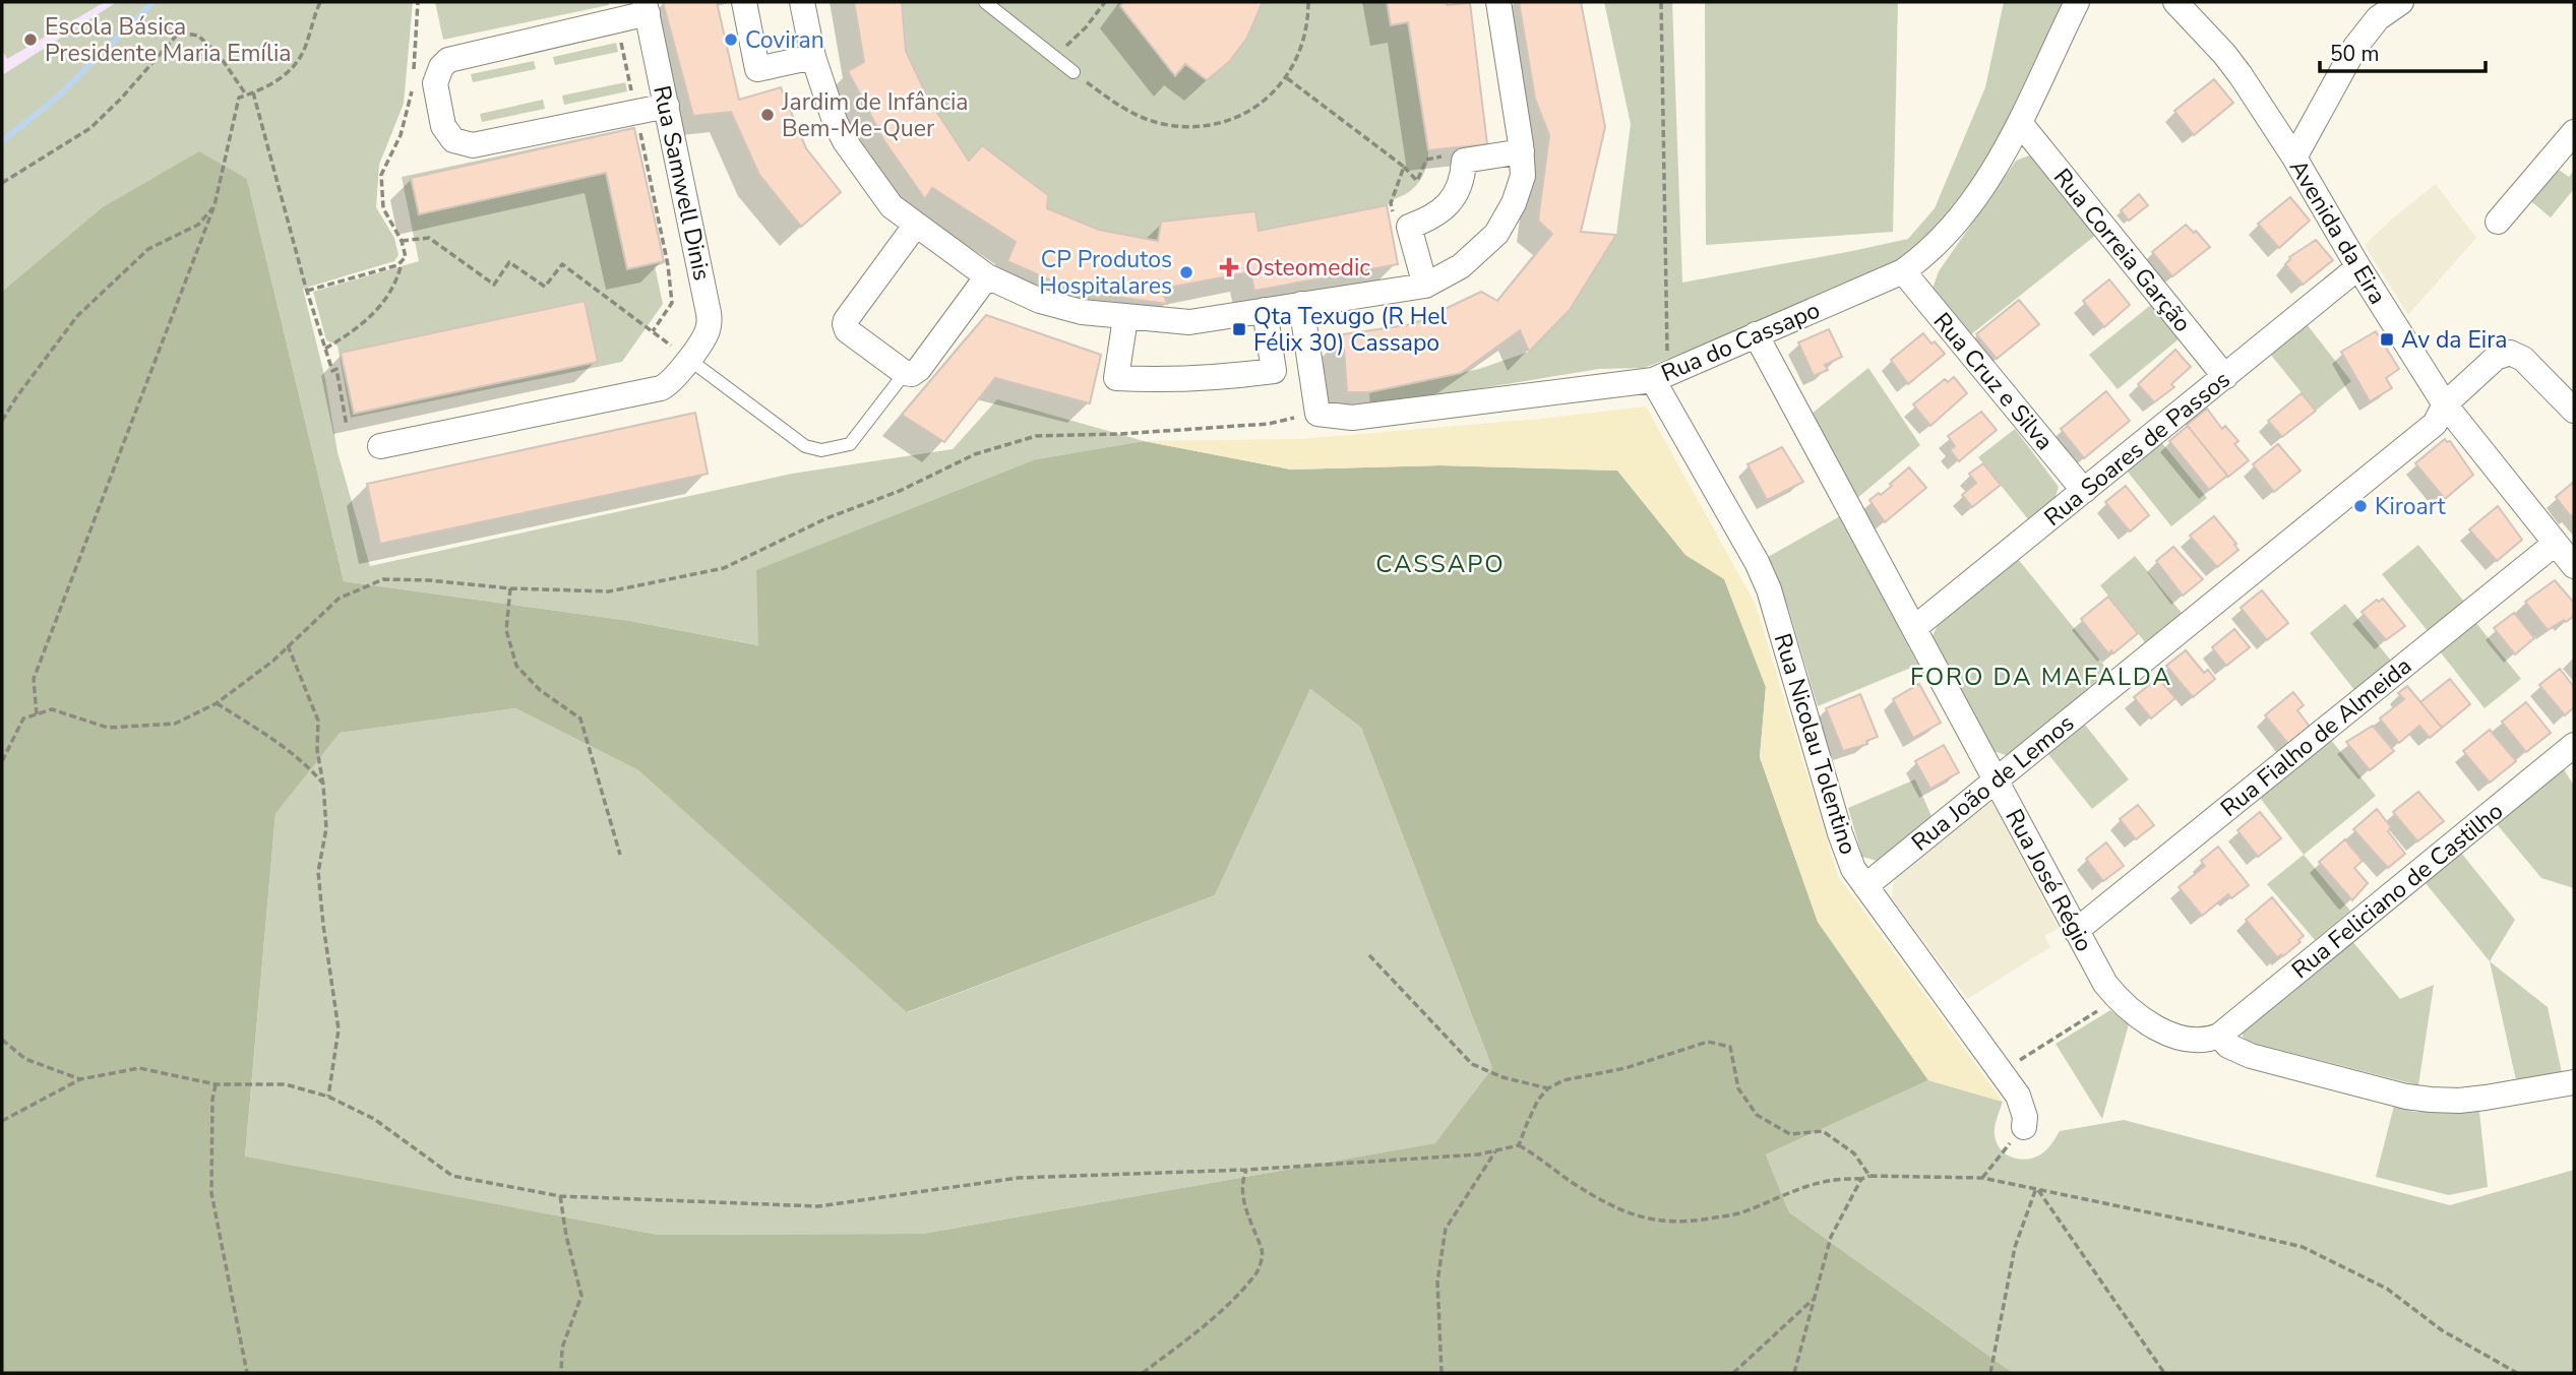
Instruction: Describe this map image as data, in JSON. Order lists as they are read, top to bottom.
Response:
{
  "streets": {
    "street": [
      "Rua Samwell Dinis",
      "Avenida da Eira",
      "Rua Correia Garção",
      "Rua do Cassapo",
      "Rua Cruz e Silva",
      "Rua Soares de Passos",
      "Rua Fialho de Almeida",
      "Rua Nicolau Tolentino",
      "Rua João de Lemos",
      "Rua José Régio",
      "Rua Feliciano de Castilho"
    ]
  },
  "crossings": [
    ["Avenida da Eira", "Rua Soares de Passos"],
    ["Avenida da Eira", "Rua Fialho de Almeida"],
    ["Avenida da Eira", "Rua João de Lemos"],
    ["Rua Correia Garção", "Rua do Cassapo"],
    ["Rua Correia Garção", "Rua Soares de Passos"],
    ["Rua do Cassapo", "Rua Cruz e Silva"],
    ["Rua do Cassapo", "Rua Nicolau Tolentino"],
    ["Rua do Cassapo", "Rua José Régio"],
    ["Rua Cruz e Silva", "Rua Soares de Passos"],
    ["Rua Soares de Passos", "Rua José Régio"],
    ["Rua Fialho de Almeida", "Rua José Régio"],
    ["Rua Nicolau Tolentino", "Rua João de Lemos"],
    ["Rua João de Lemos", "Rua José Régio"],
    ["Rua José Régio", "Rua Feliciano de Castilho"]
  ],
  "districts": ["CASSAPO", "FORO DA MAFALDA"],
  "places": {
    "other": [
      "Escola Básica Presidente Maria Emília",
      "Coviran",
      "Jardim de Infância Bem-Me-Quer",
      "CP Produtos Hospitalares",
      "Kiroart"
    ],
    "health": ["Osteomedic"],
    "transit": ["Qta Texugo (R Hel Félix 30) Cassapo", "Av da Eira"]
  },
  "scale_bar": "50 m"
}
